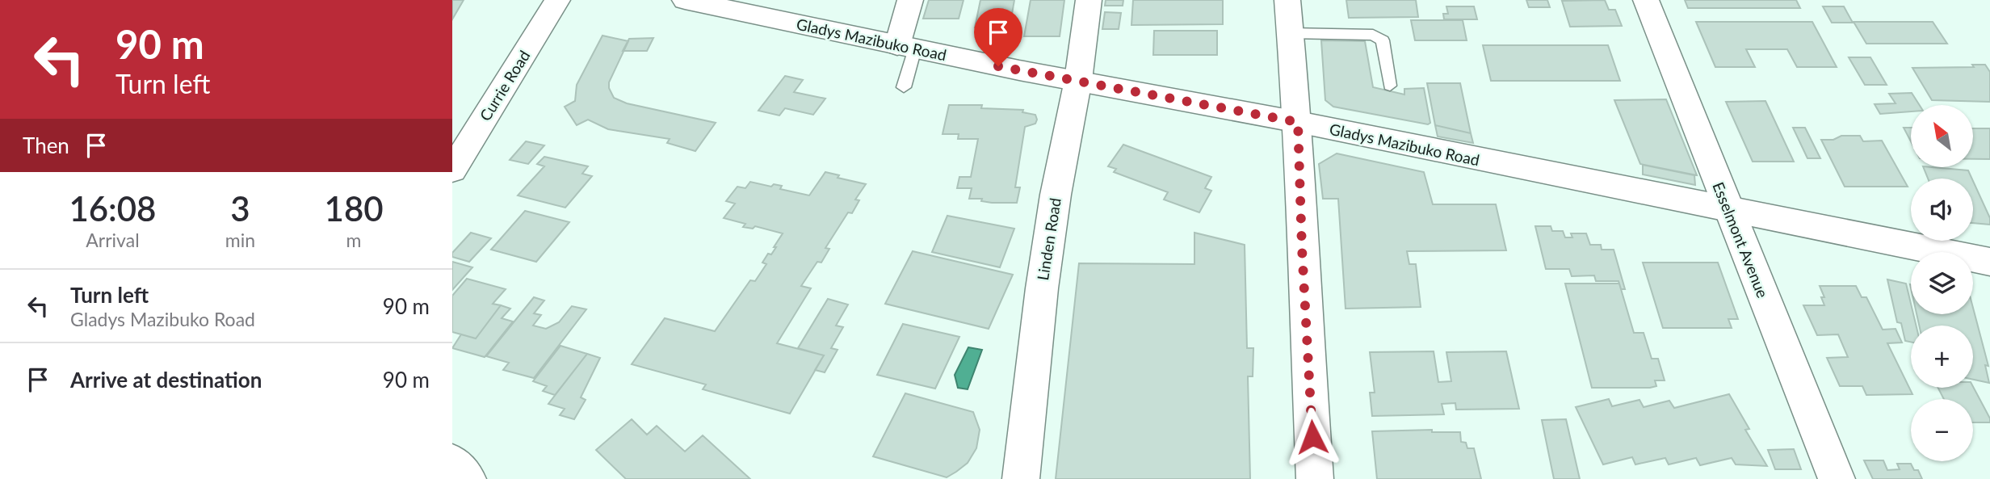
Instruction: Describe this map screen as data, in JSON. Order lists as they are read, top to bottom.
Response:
{
  "streets": {
    "street": [
      "Gladys Mazibuko Road",
      "Currie Road",
      "Linden Road",
      "Esselmont Avenue"
    ]
  },
  "crossings": [
    ["Gladys Mazibuko Road", "Linden Road"],
    ["Gladys Mazibuko Road", "Esselmont Avenue"]
  ],
  "north": "top left",
  "page": {
    "turn": ["90 m", "Turn left"],
    "map_buttons": ["+", "−"],
    "then": "Then",
    "eta": [
      "16:08",
      "Arrival",
      "3",
      "min",
      "180",
      "m"
    ],
    "list": [
      {
        "name": "Turn left",
        "note": "Gladys Mazibuko Road",
        "value": "90 m"
      },
      {
        "name": "Arrive at destination",
        "value": "90 m"
      }
    ]
  }
}
